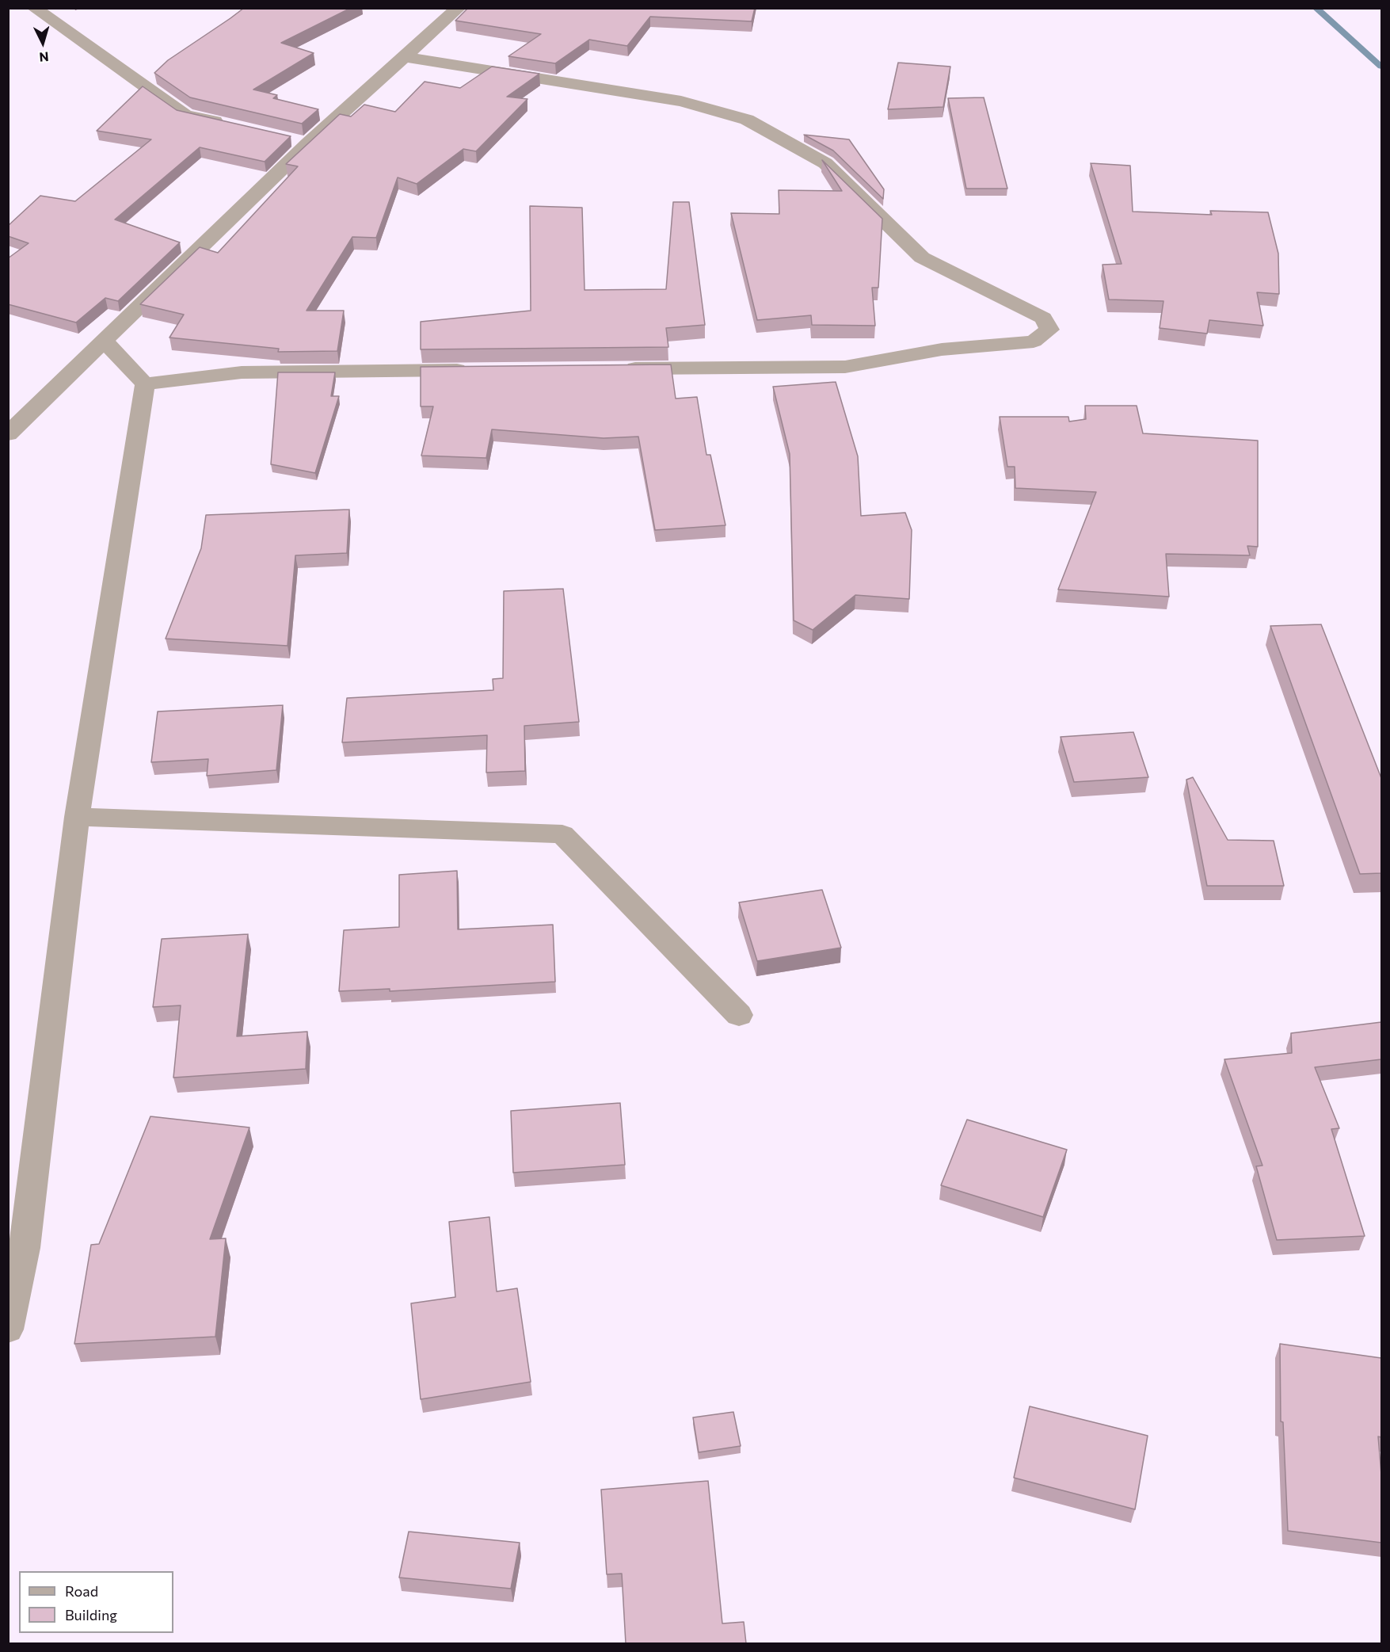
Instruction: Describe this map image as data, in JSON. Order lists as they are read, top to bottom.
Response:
{
  "legend": ["Road", "Building"],
  "north": "bottom"
}
